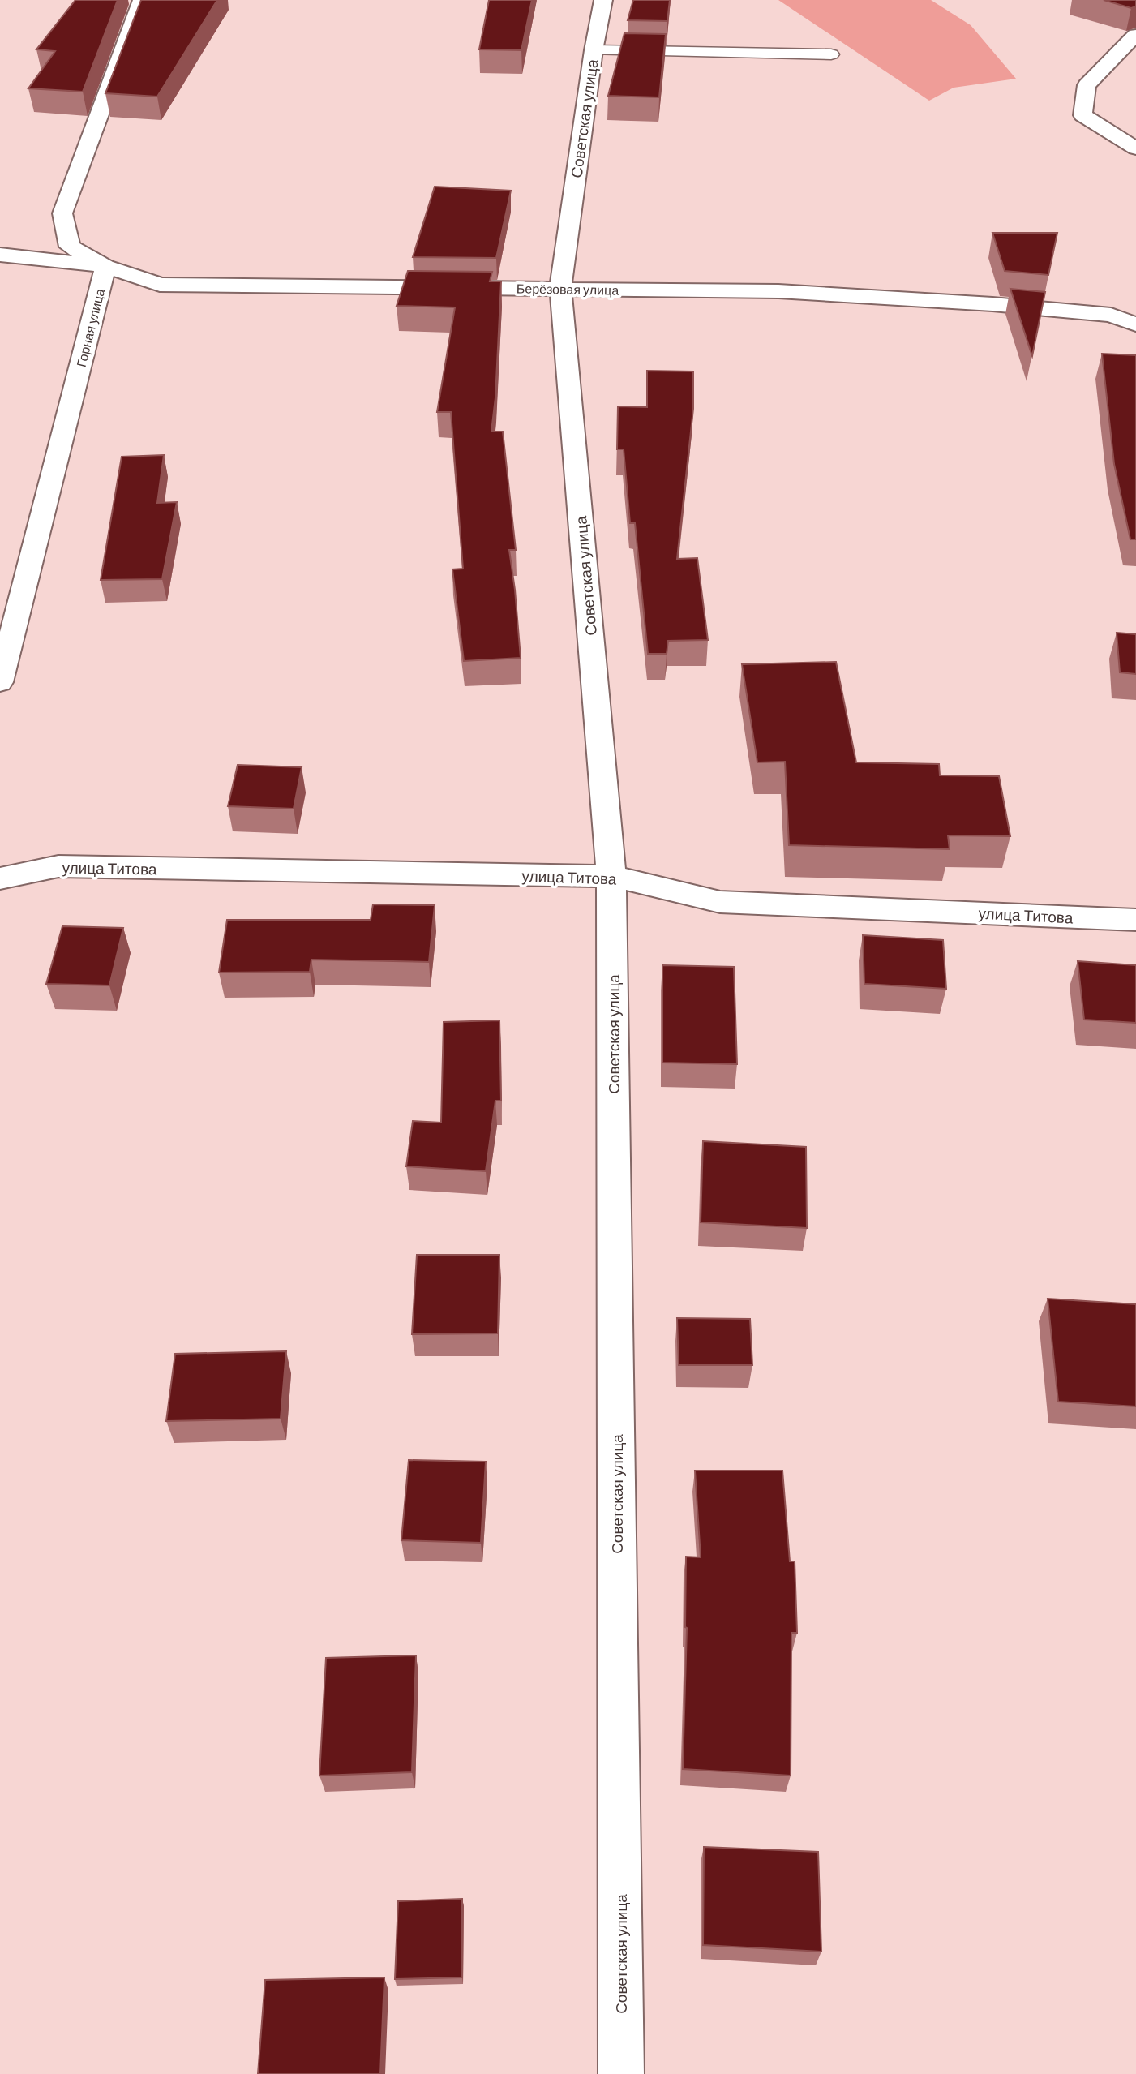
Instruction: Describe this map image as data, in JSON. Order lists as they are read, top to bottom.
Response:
{
  "streets": {
    "street": [
      "Советская улица",
      "Берёзовая улица",
      "Горная улица",
      "улица Титова"
    ]
  },
  "crossings": [
    ["Советская улица", "Берёзовая улица"],
    ["Советская улица", "улица Титова"],
    ["Берёзовая улица", "Горная улица"]
  ]
}
